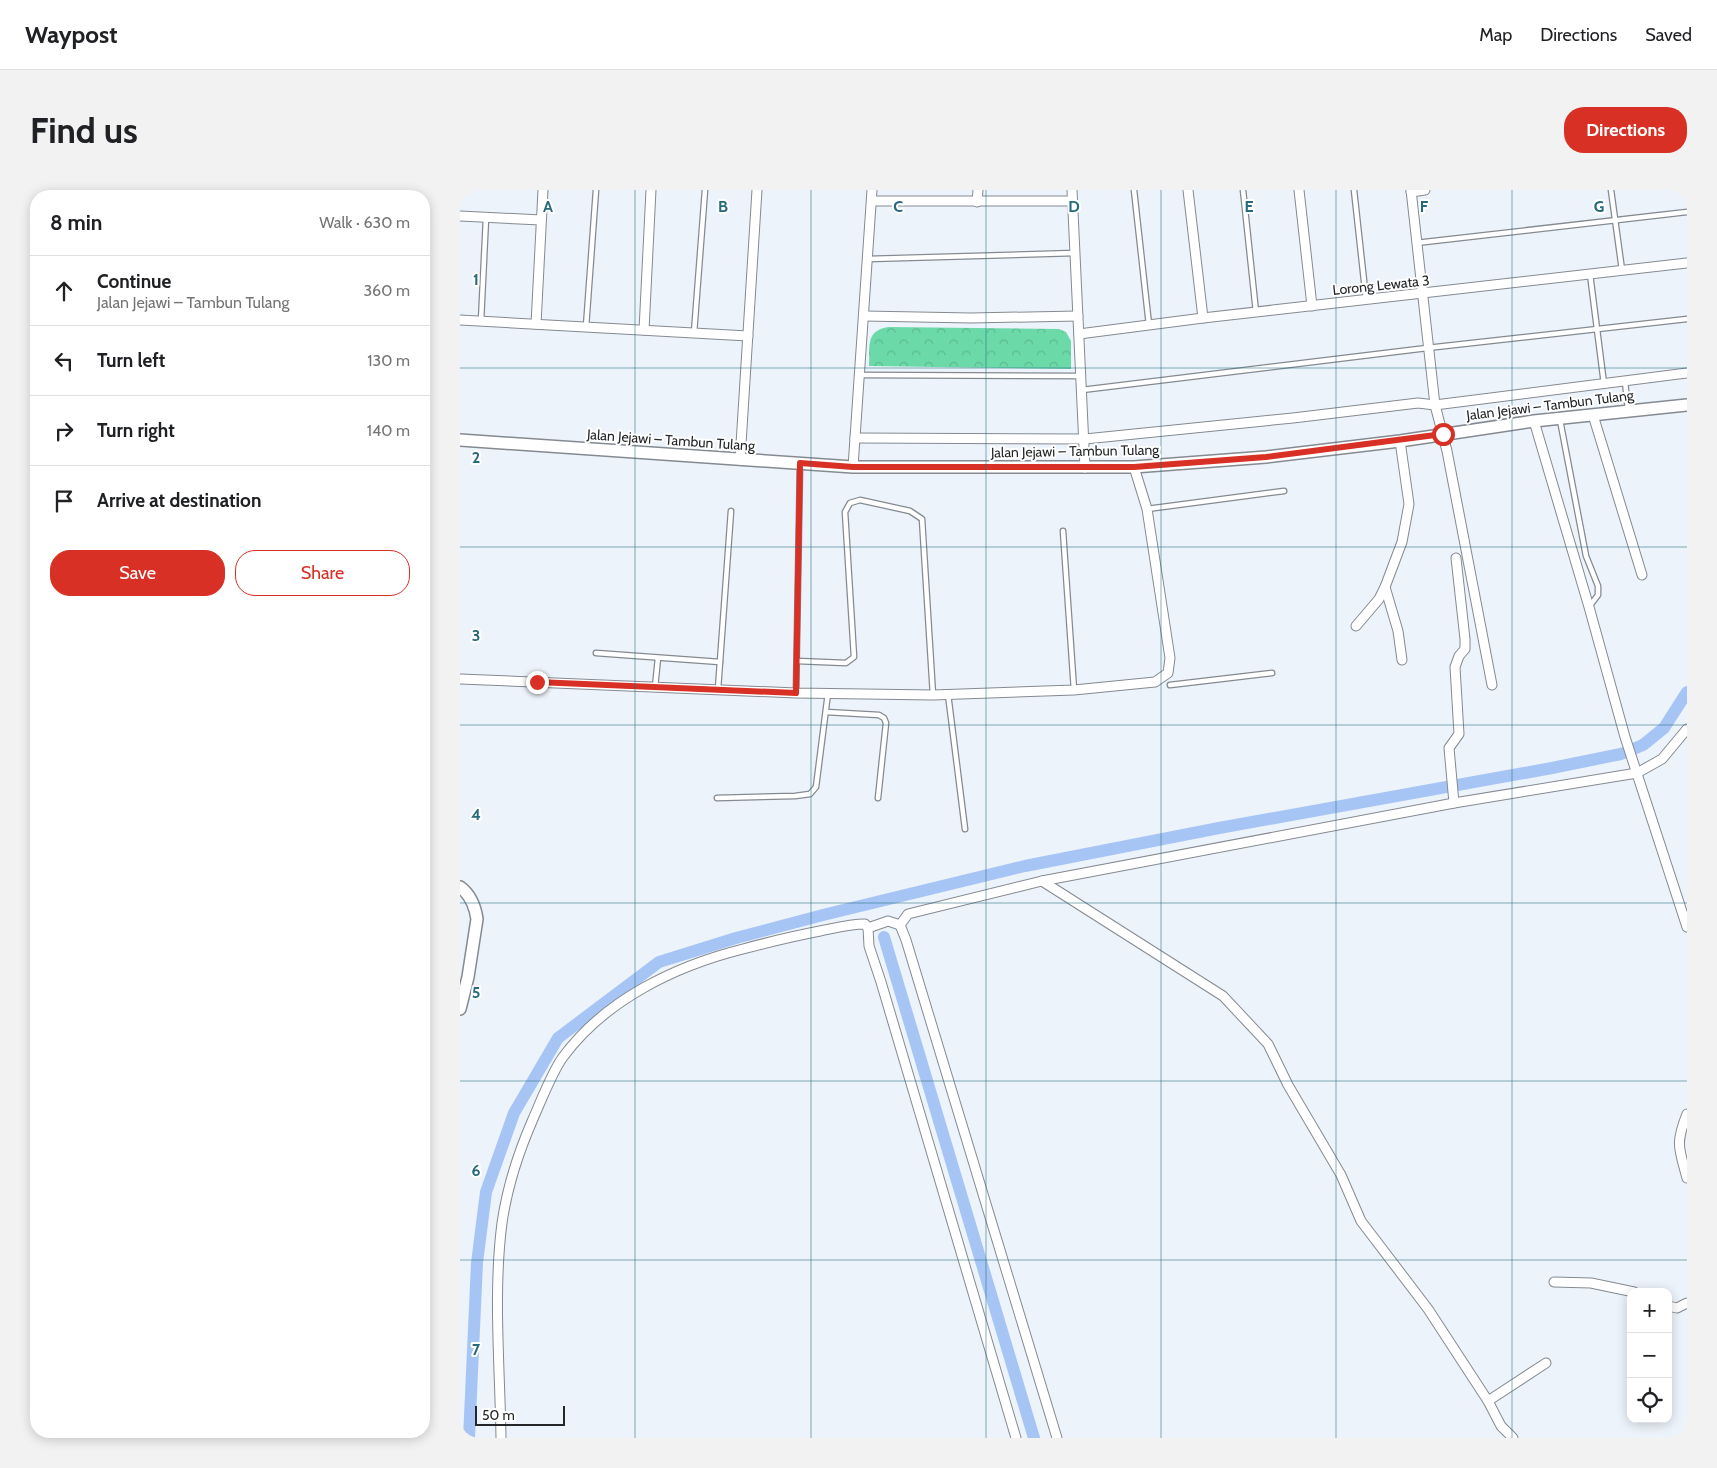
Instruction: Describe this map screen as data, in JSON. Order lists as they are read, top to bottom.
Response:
{
  "streets": {
    "street": ["Lorong Lewata 3", "Jalan Jejawi – Tambun Tulang"]
  },
  "scale_bar": "50 m",
  "page": {
    "header": "Waypost",
    "nav": ["Map", "Directions", "Saved"],
    "buttons": [
      "Directions",
      ["Save", "Share"]
    ],
    "title": "Find us",
    "heading": ["8 min", "Walk · 630 m"],
    "list": [
      ["Continue", "Jalan Jejawi – Tambun Tulang", "360 m"],
      ["Turn left", "130 m"],
      ["Turn right", "140 m"],
      "Arrive at destination"
    ],
    "map_buttons": ["+", "−"],
    "scale": "50 m"
  },
  "grid": {
    "columns": [
      "A",
      "B",
      "C",
      "D",
      "E",
      "F",
      "G"
    ],
    "rows": [
      "1",
      "2",
      "3",
      "4",
      "5",
      "6",
      "7"
    ]
  }
}
